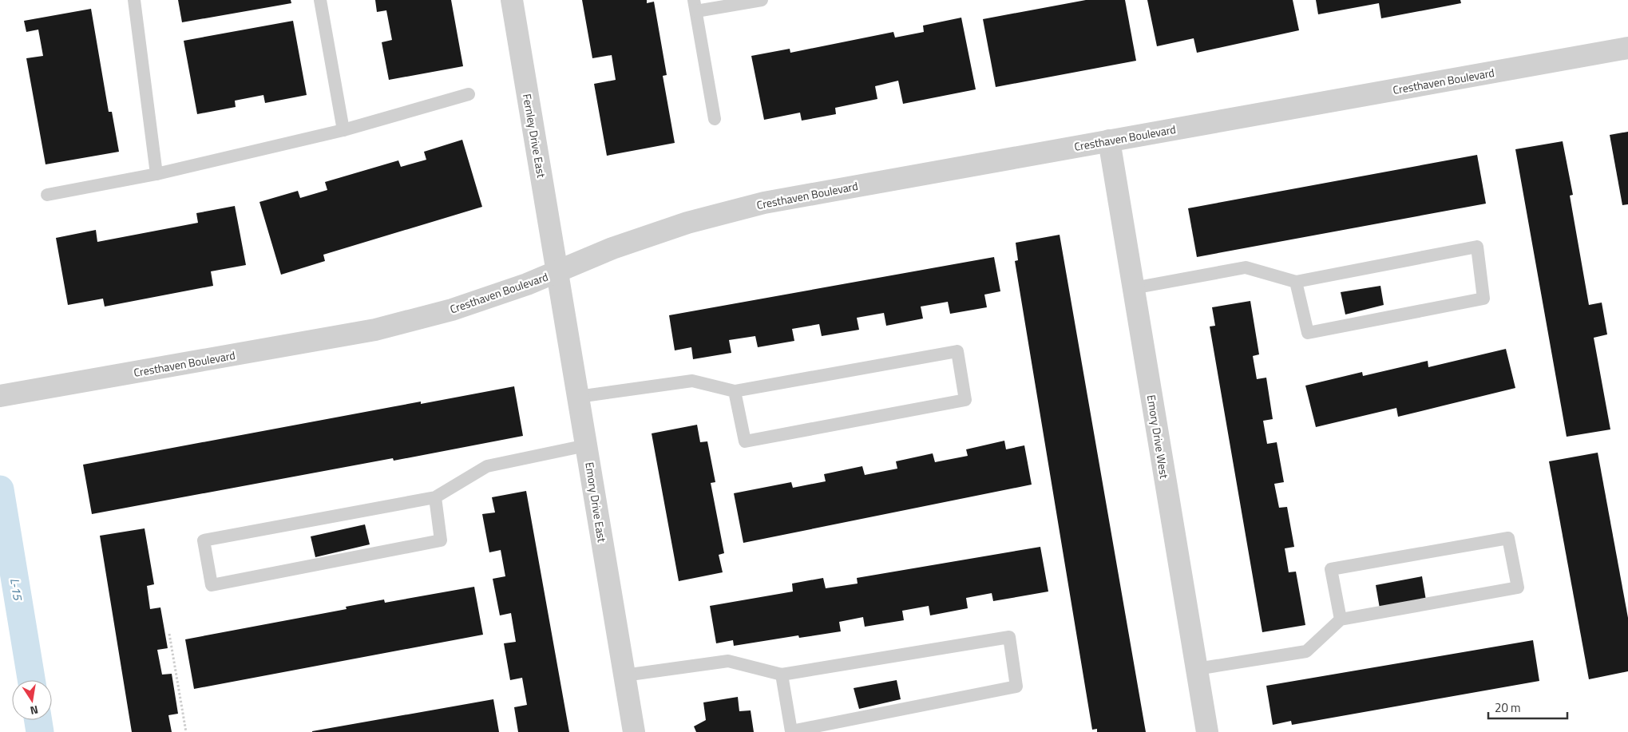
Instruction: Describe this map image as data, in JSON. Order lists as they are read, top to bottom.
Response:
{
  "streets": {
    "street": [
      "Cresthaven Boulevard",
      "Fernley Drive East",
      "Emory Drive West",
      "Emory Drive East"
    ]
  },
  "crossings": [
    ["Cresthaven Boulevard", "Fernley Drive East"],
    ["Cresthaven Boulevard", "Emory Drive West"],
    ["Cresthaven Boulevard", "Emory Drive East"],
    ["Fernley Drive East", "Emory Drive East"]
  ],
  "water": ["L-15"],
  "scale_bar": "20 m",
  "north": "bottom"
}
